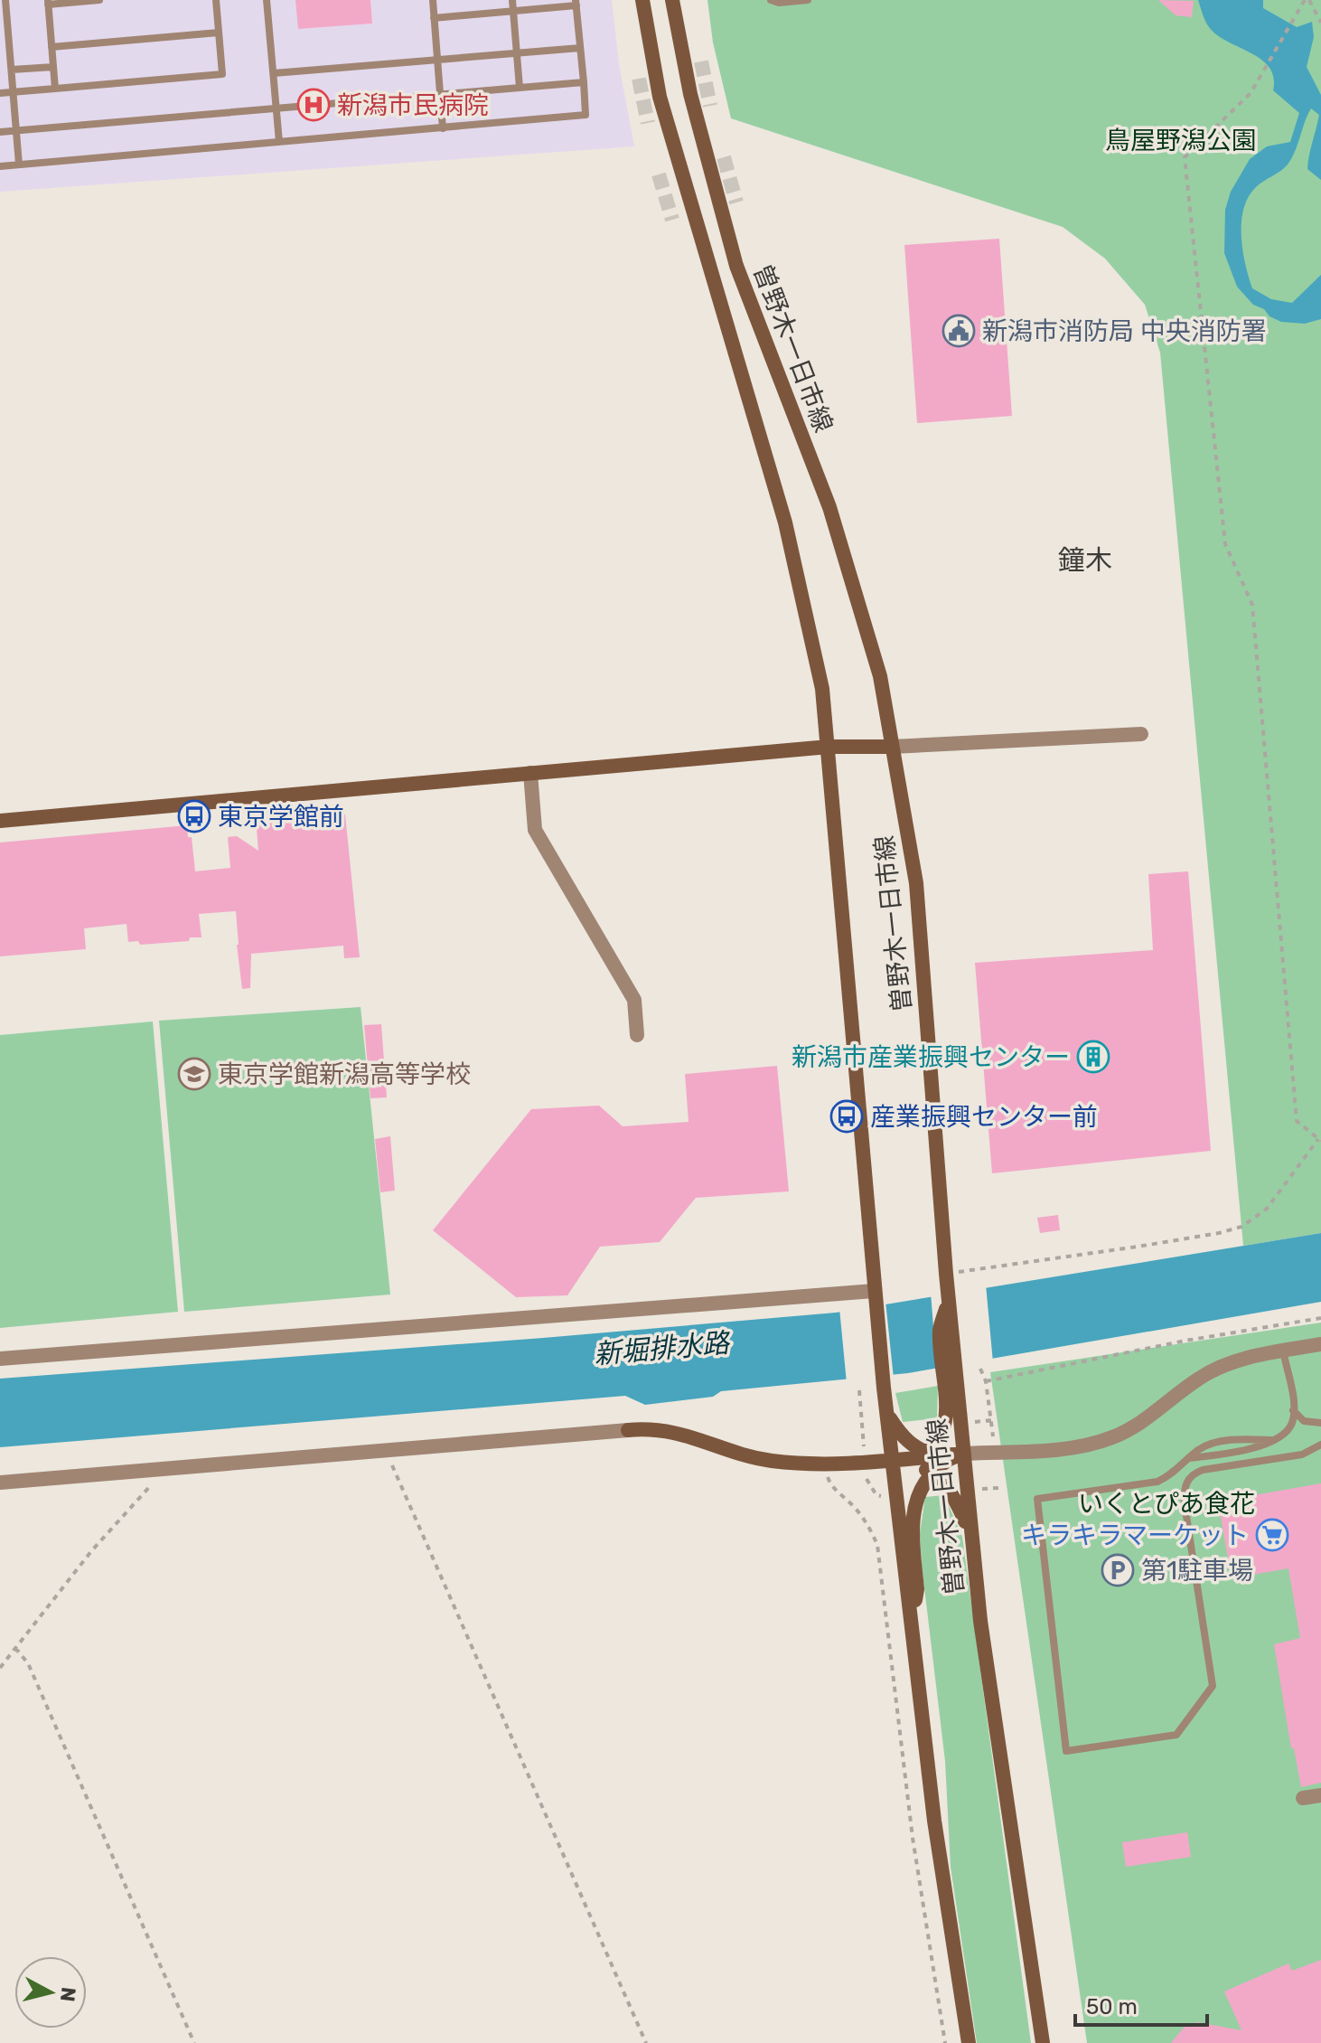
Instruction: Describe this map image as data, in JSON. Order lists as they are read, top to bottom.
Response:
{
  "streets": {
    "main road": ["曽野木一日市線"]
  },
  "districts": ["鐘木"],
  "water": ["新堀排水路"],
  "parks": ["鳥屋野潟公園", "いくとぴあ食花"],
  "places": {
    "hospital": ["新潟市民病院"],
    "public building": ["新潟市消防局 中央消防署"],
    "bus stop": ["東京学館前", "産業振興センター前"],
    "building": ["新潟市産業振興センター"],
    "school or university": ["東京学館新潟高等学校"],
    "supermarket": ["キラキラマーケット"],
    "parking": ["第1駐車場"]
  },
  "scale_bar": "50 m",
  "north": "right"
}
